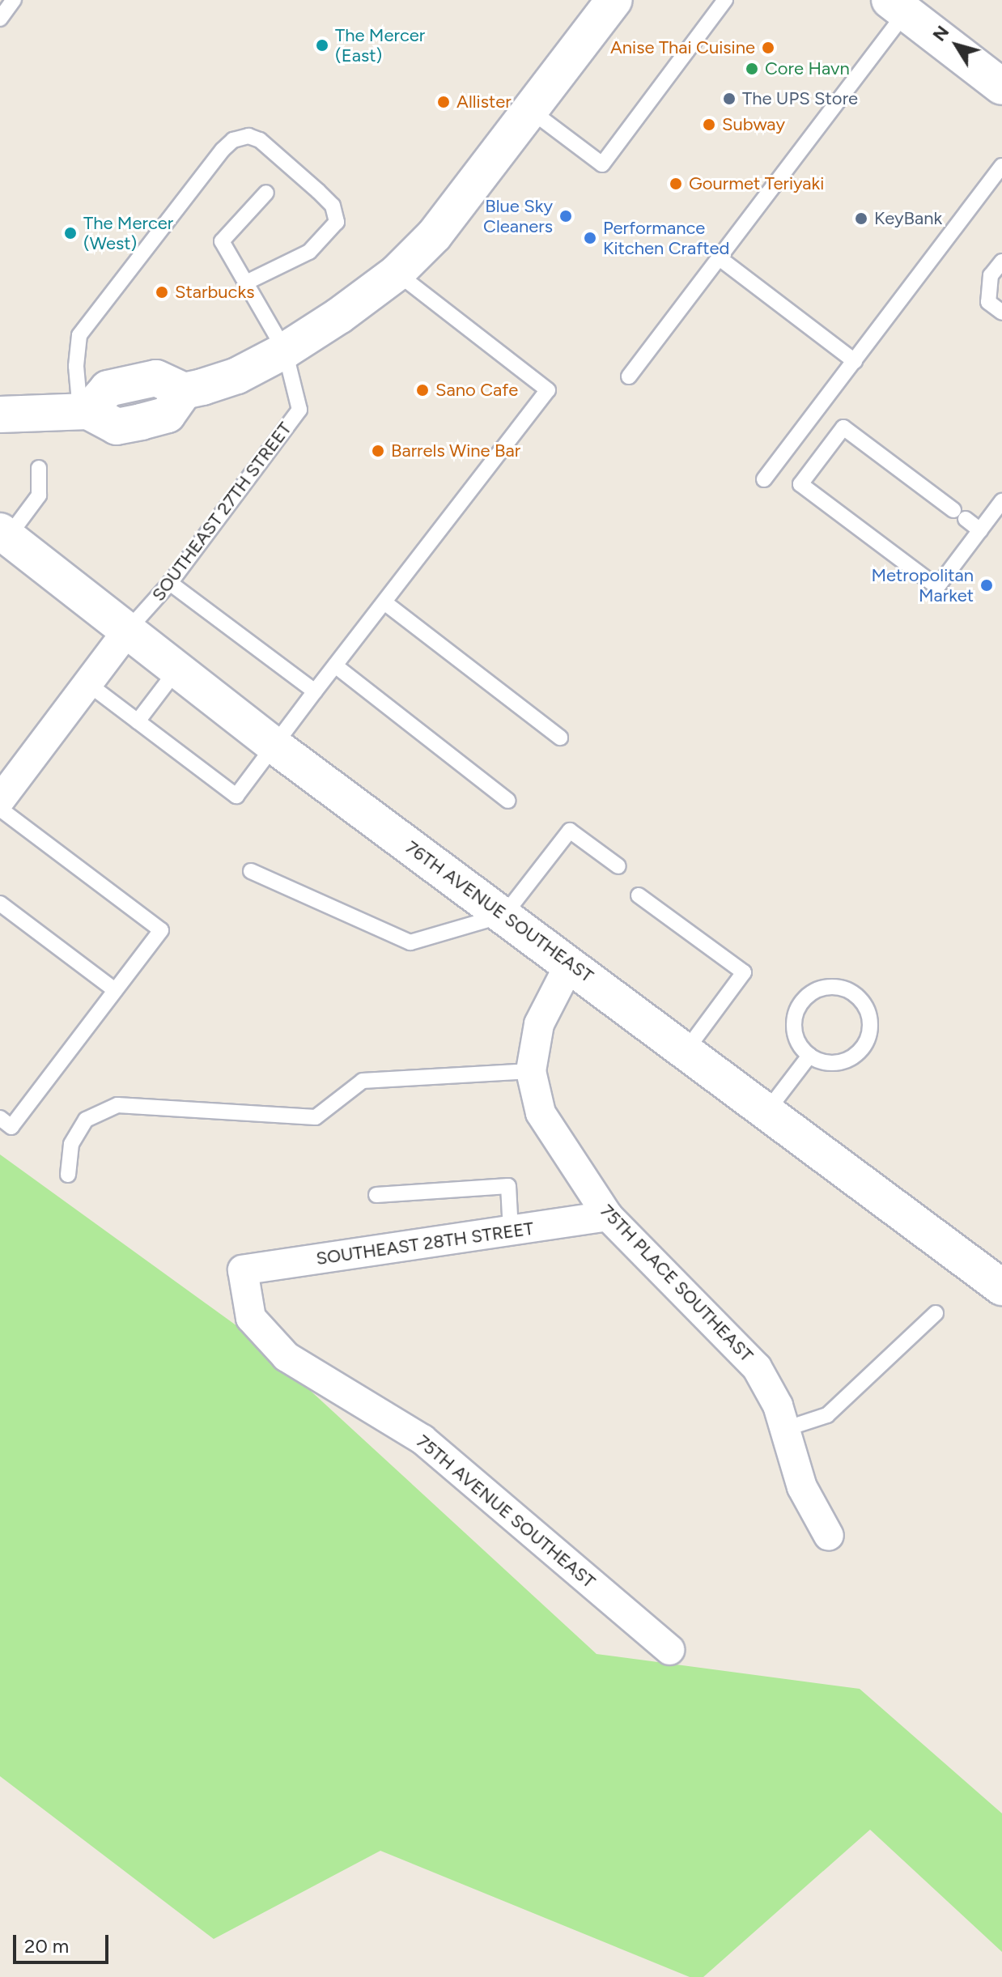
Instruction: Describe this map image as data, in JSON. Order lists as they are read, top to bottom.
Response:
{
  "streets": {
    "street": [
      "SOUTHEAST 27TH STREET",
      "76TH AVENUE SOUTHEAST",
      "SOUTHEAST 28TH STREET",
      "75TH PLACE SOUTHEAST",
      "75TH AVENUE SOUTHEAST"
    ]
  },
  "crossings": [
    ["SOUTHEAST 27TH STREET", "76TH AVENUE SOUTHEAST"],
    ["SOUTHEAST 28TH STREET", "75TH PLACE SOUTHEAST"],
    ["SOUTHEAST 28TH STREET", "75TH AVENUE SOUTHEAST"]
  ],
  "places": [
    "The Mercer (East)",
    "Anise Thai Cuisine",
    "Core Havn",
    "The UPS Store",
    "Allister",
    "Subway",
    "Gourmet Teriyaki",
    "Blue Sky Cleaners",
    "KeyBank",
    "The Mercer (West)",
    "Performance Kitchen Crafted",
    "Starbucks",
    "Sano Cafe",
    "Barrels Wine Bar",
    "Metropolitan Market"
  ],
  "scale_bar": "20 m",
  "north": "top left"
}
